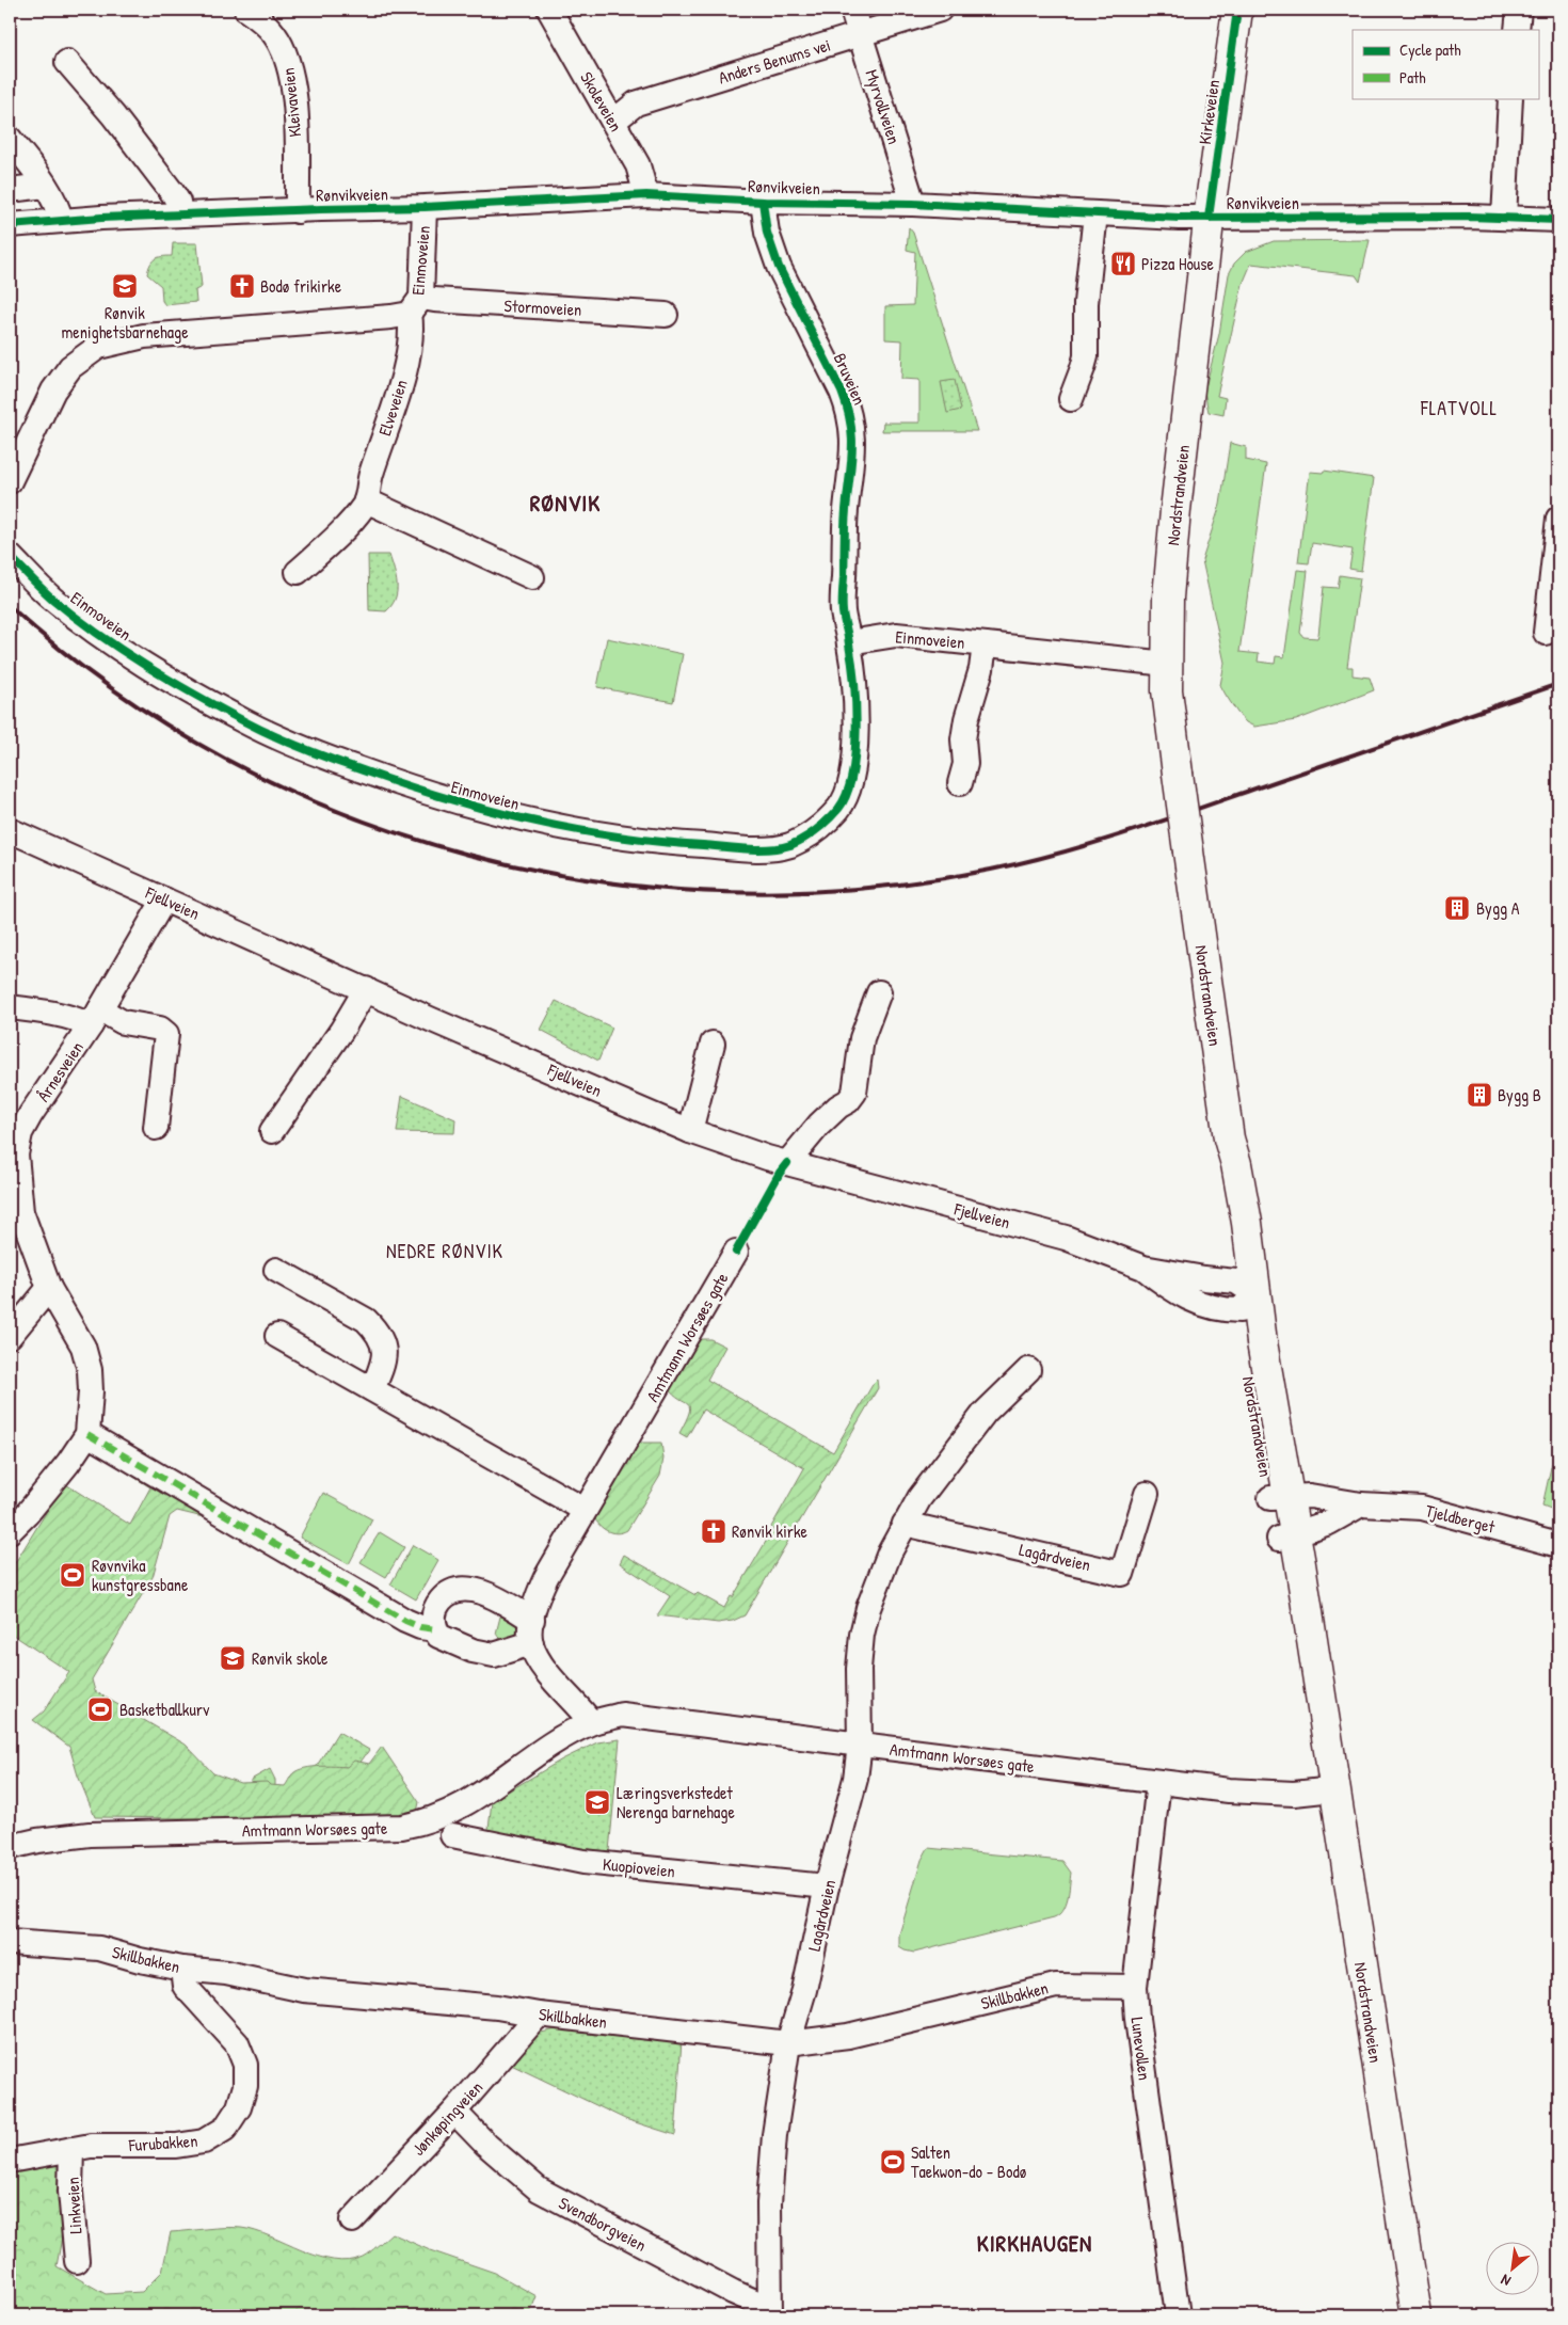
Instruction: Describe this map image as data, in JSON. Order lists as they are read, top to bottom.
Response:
{
  "streets": {
    "main road": ["Kirkeveien", "Nordstrandveien"],
    "street": [
      "Anders Benums vei",
      "Skoleveien",
      "Kleivaveien",
      "Myrvollveien",
      "Rønvikveien",
      "Einmoveien",
      "Stormoveien",
      "Bruveien",
      "Elveveien",
      "Fjellveien",
      "Årnesveien",
      "Amtmann Worsøes gate",
      "Tjeldberget",
      "Lagårdveien",
      "Kuopioveien",
      "Skillbakken",
      "Lunevollen",
      "Jønkøpingveien",
      "Furubakken",
      "Linkveien",
      "Svendborgveien"
    ]
  },
  "crossings": [
    ["Anders Benums vei", "Skoleveien"],
    ["Anders Benums vei", "Myrvollveien"],
    ["Skoleveien", "Rønvikveien"],
    ["Kleivaveien", "Rønvikveien"],
    ["Myrvollveien", "Rønvikveien"],
    ["Kirkeveien", "Rønvikveien"],
    ["Kirkeveien", "Nordstrandveien"],
    ["Rønvikveien", "Einmoveien"],
    ["Rønvikveien", "Bruveien"],
    ["Rønvikveien", "Nordstrandveien"],
    ["Einmoveien", "Stormoveien"],
    ["Einmoveien", "Bruveien"],
    ["Einmoveien", "Elveveien"],
    ["Einmoveien", "Nordstrandveien"],
    ["Stormoveien", "Elveveien"],
    ["Nordstrandveien", "Fjellveien"],
    ["Nordstrandveien", "Amtmann Worsøes gate"],
    ["Nordstrandveien", "Tjeldberget"],
    ["Fjellveien", "Årnesveien"],
    ["Amtmann Worsøes gate", "Lagårdveien"],
    ["Amtmann Worsøes gate", "Lunevollen"],
    ["Lagårdveien", "Kuopioveien"],
    ["Lagårdveien", "Skillbakken"],
    ["Lagårdveien", "Svendborgveien"],
    ["Skillbakken", "Lunevollen"],
    ["Skillbakken", "Jønkøpingveien"],
    ["Skillbakken", "Furubakken"],
    ["Jønkøpingveien", "Svendborgveien"],
    ["Furubakken", "Linkveien"]
  ],
  "districts": [
    "FLATVOLL",
    "RØNVIK",
    "NEDRE RØNVIK",
    "KIRKHAUGEN"
  ],
  "places": {
    "restaurant": ["Pizza House"],
    "school or university": ["Rønvik menighetsbarnehage", "Rønvik skole", "Læringsverkstedet Nerenga barnehage"],
    "church": ["Bodø frikirke", "Rønvik kirke"],
    "building": ["Bygg A", "Bygg B"],
    "sports": ["Røvnvika kunstgressbane", "Basketballkurv", "Salten Taekwon-do - Bodø"]
  },
  "legend": ["Cycle path", "Path"],
  "north": "bottom left"
}
